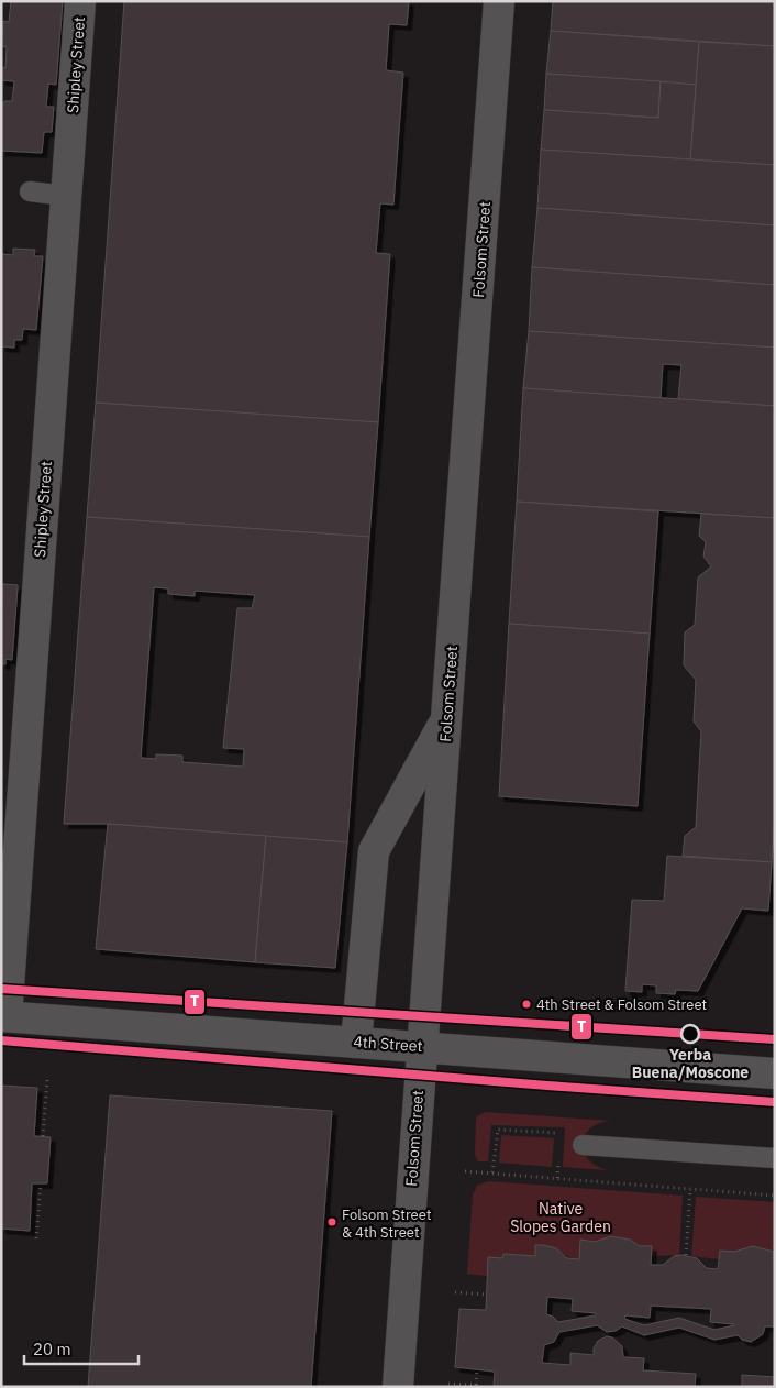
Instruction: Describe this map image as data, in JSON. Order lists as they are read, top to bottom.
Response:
{
  "streets": {
    "main road": ["Shipley Street", "Folsom Street", "4th Street"]
  },
  "crossings": [
    ["Shipley Street", "4th Street"],
    ["Folsom Street", "4th Street"]
  ],
  "parks": ["Native Slopes Garden"],
  "places": ["4th Street & Folsom Street", "Yerba Buena/Moscone", "Folsom Street & 4th Street"],
  "lines": ["transit line T"],
  "scale_bar": "20 m"
}
